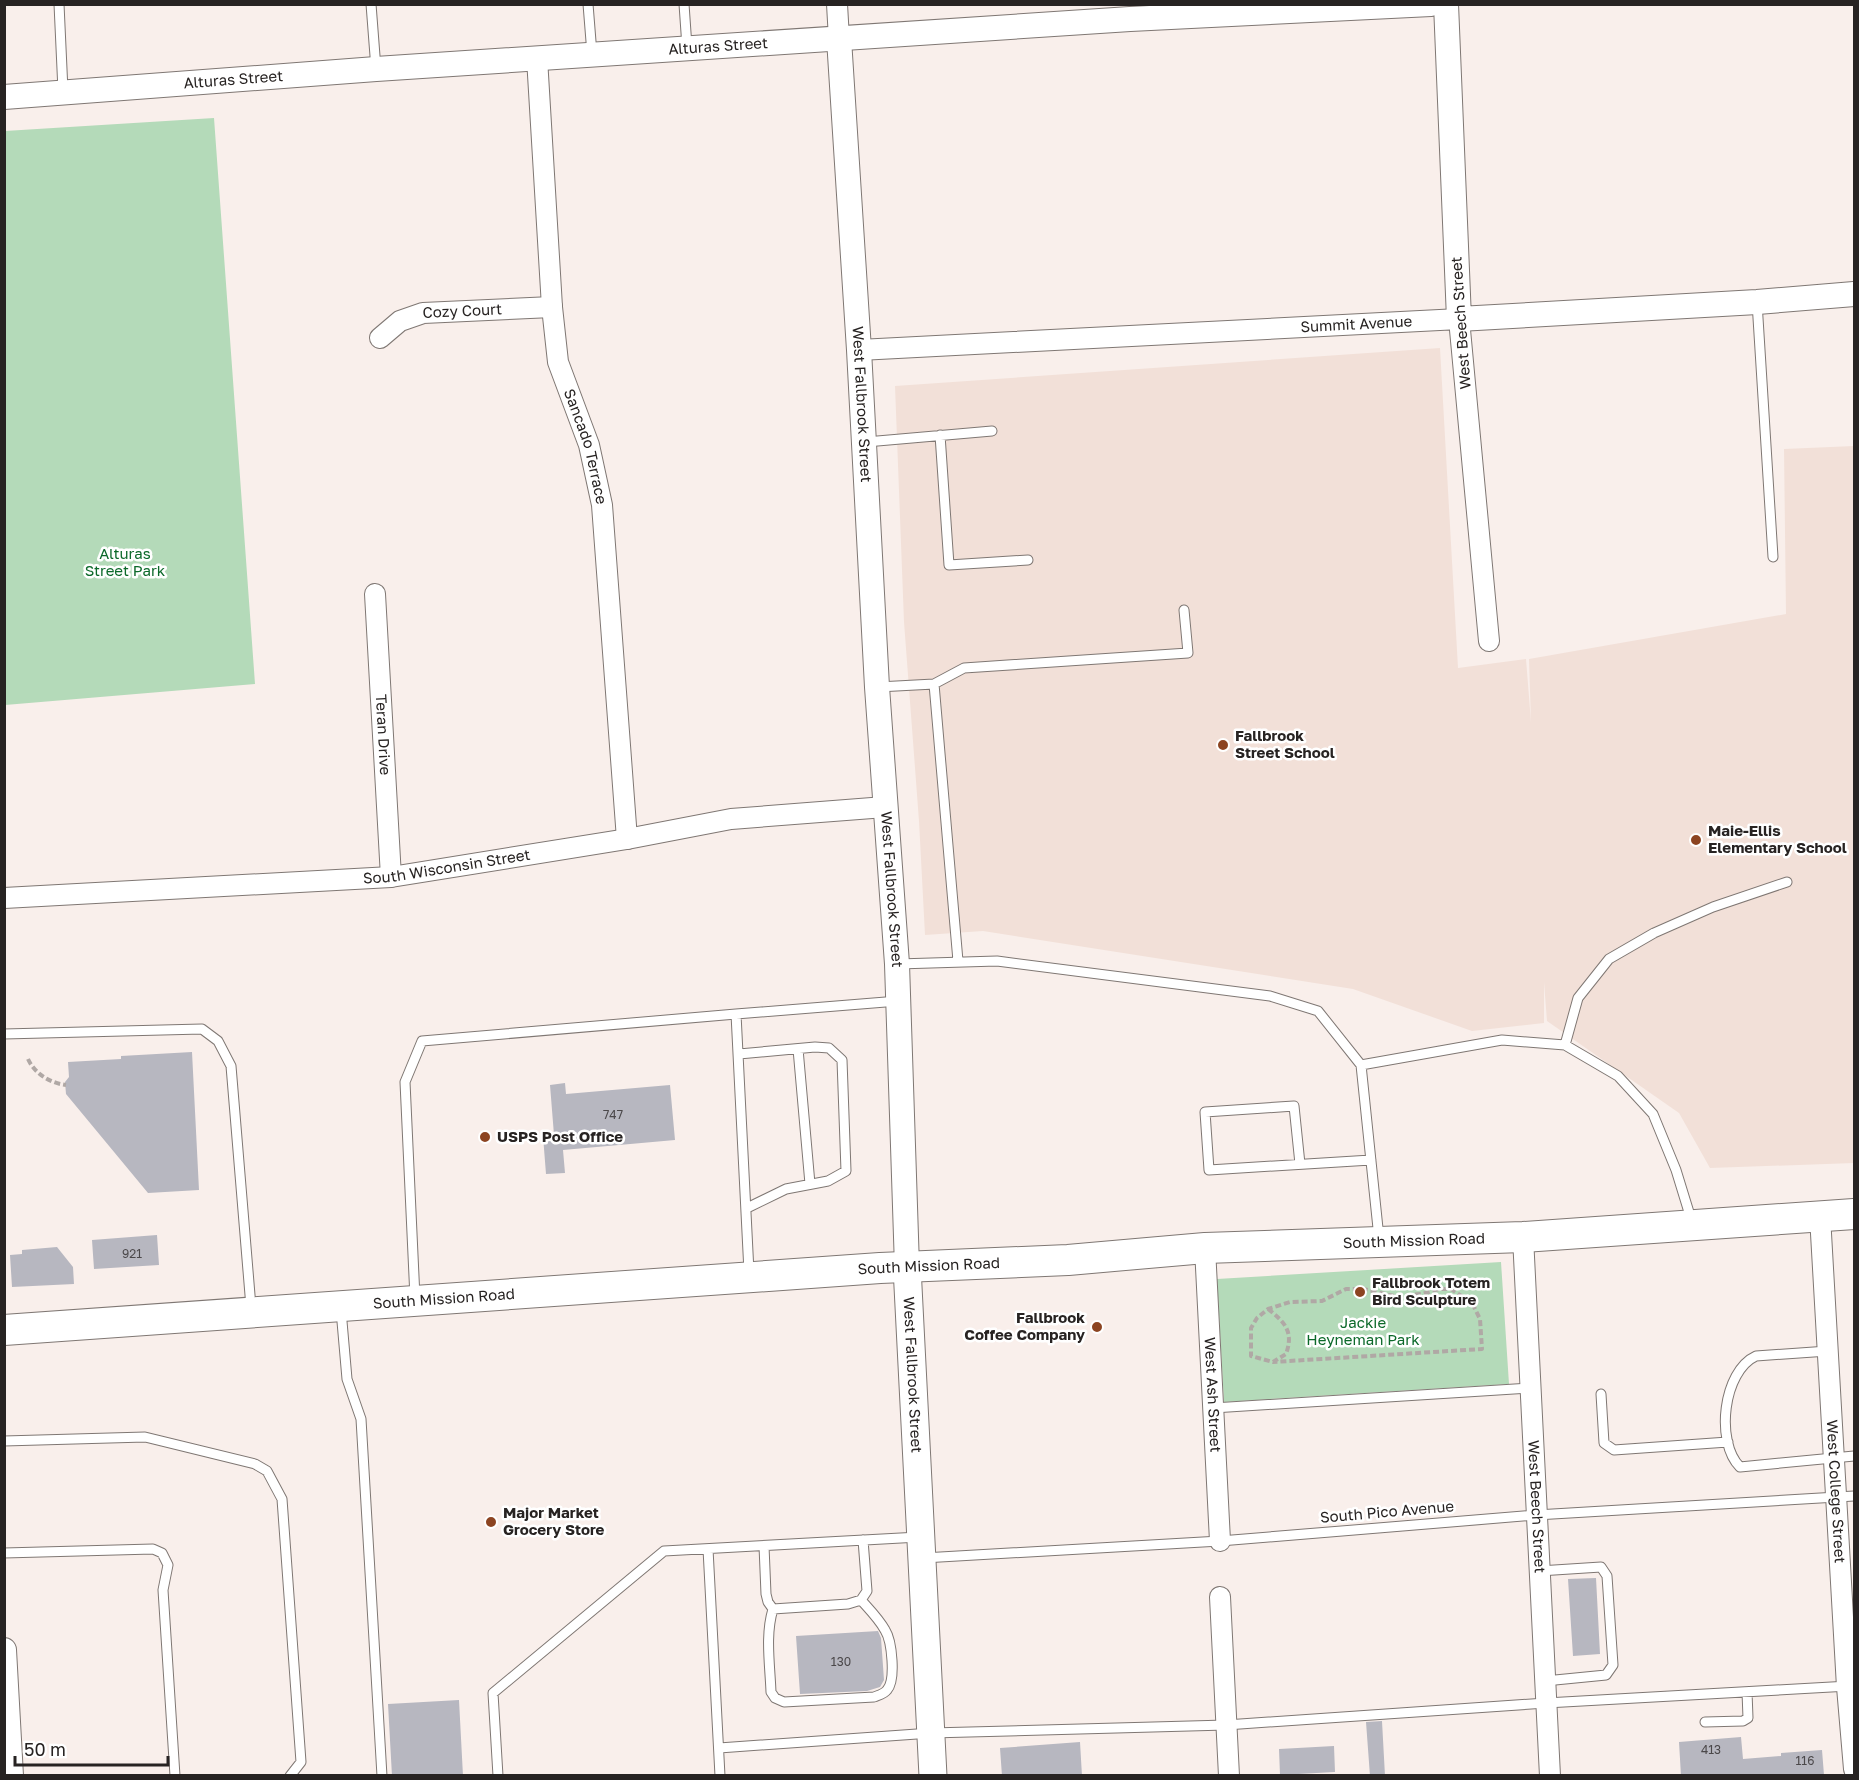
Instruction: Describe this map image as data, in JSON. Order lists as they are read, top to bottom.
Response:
{
  "streets": {
    "main road": ["West Fallbrook Street", "South Mission Road"],
    "street": [
      "Alturas Street",
      "Cozy Court",
      "West Beech Street",
      "Summit Avenue",
      "Sancado Terrace",
      "Teran Drive",
      "South Wisconsin Street",
      "West Ash Street",
      "West College Street"
    ],
    "lane": ["South Pico Avenue"]
  },
  "crossings": [
    ["Alturas Street", "West Fallbrook Street"],
    ["Alturas Street", "Sancado Terrace"],
    ["Cozy Court", "Sancado Terrace"],
    ["West Beech Street", "Summit Avenue"],
    ["West Beech Street", "South Mission Road"],
    ["West Beech Street", "South Pico Avenue"],
    ["Summit Avenue", "West Fallbrook Street"],
    ["West Fallbrook Street", "South Wisconsin Street"],
    ["West Fallbrook Street", "South Mission Road"],
    ["West Fallbrook Street", "South Pico Avenue"],
    ["Sancado Terrace", "South Wisconsin Street"],
    ["Teran Drive", "South Wisconsin Street"],
    ["South Mission Road", "West Ash Street"],
    ["South Mission Road", "West College Street"],
    ["West Ash Street", "South Pico Avenue"],
    ["West College Street", "South Pico Avenue"]
  ],
  "parks": ["Alturas Street Park", "Jackie Heyneman Park"],
  "places": [
    "Fallbrook Street School",
    "Maie-Ellis Elementary School",
    "USPS Post Office",
    "Fallbrook Totem Bird Sculpture",
    "Fallbrook Coffee Company",
    "Major Market Grocery Store"
  ],
  "house_numbers": [
    "747",
    "921",
    "130",
    "413",
    "116"
  ],
  "scale_bar": "50 m"
}
